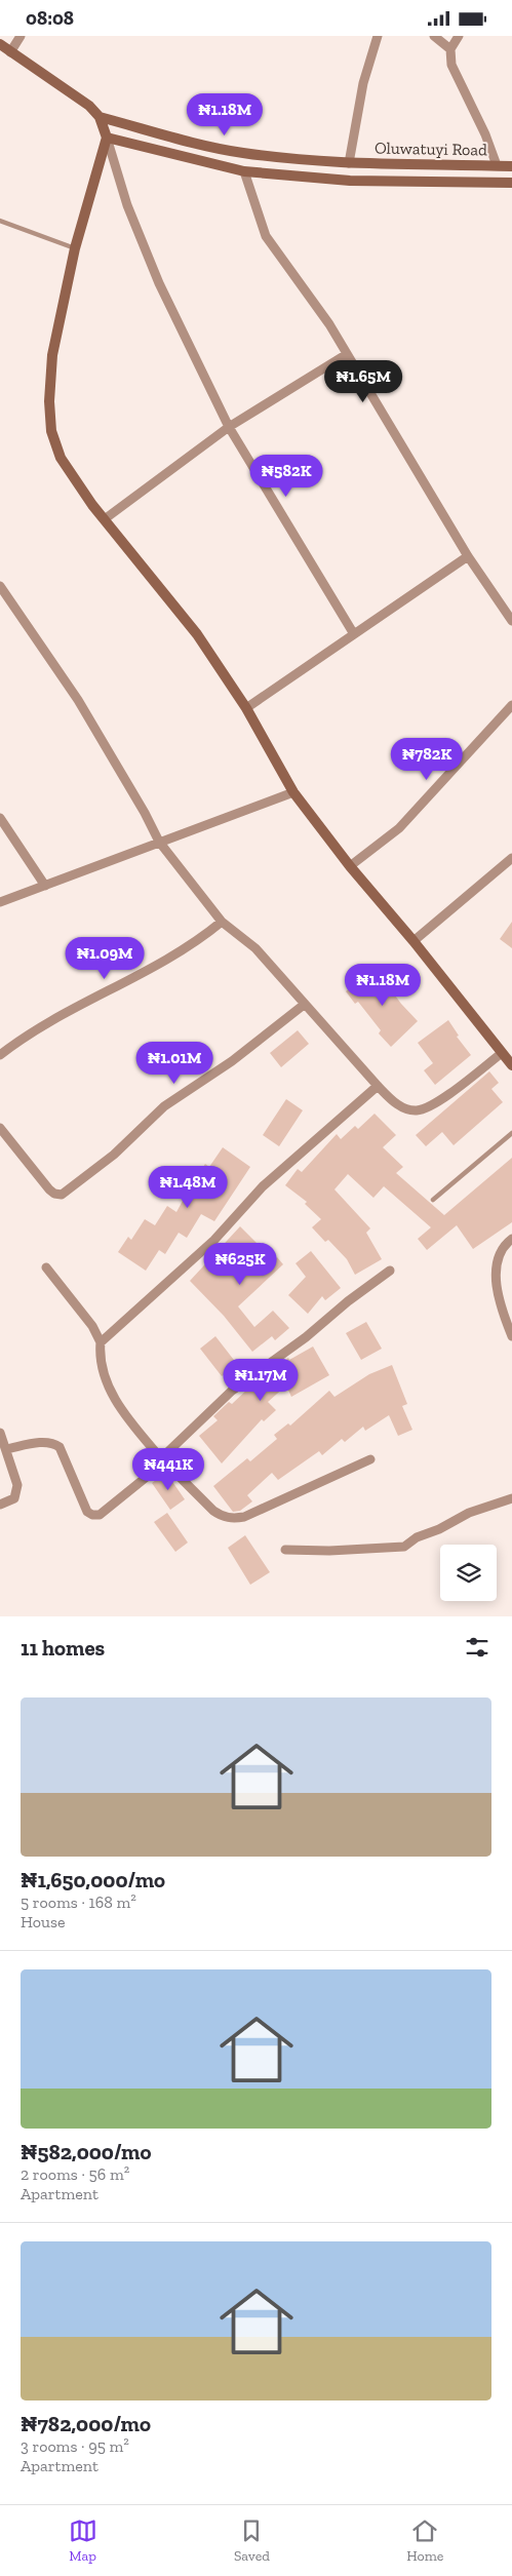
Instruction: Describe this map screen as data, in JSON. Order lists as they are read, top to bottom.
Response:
{
  "streets": {
    "street": ["Oluwatuyi Road"]
  },
  "page": {
    "status": "08:08",
    "price": [
      "₦1.18M",
      "₦1.65M",
      "₦582K",
      "₦782K",
      "₦1.09M",
      "₦1.18M",
      "₦1.01M",
      "₦1.48M",
      "₦625K",
      "₦1.17M",
      "₦441K"
    ],
    "heading": "11 homes",
    "list": [
      {
        "name": "₦1,650,000/mo",
        "note": "5 rooms · 168 m² · House"
      },
      {
        "name": "₦582,000/mo",
        "note": "2 rooms · 56 m² · Apartment"
      },
      {
        "name": "₦782,000/mo",
        "note": "3 rooms · 95 m² · Apartment"
      }
    ],
    "tabs": ["Map", "Saved", "Home"]
  }
}
